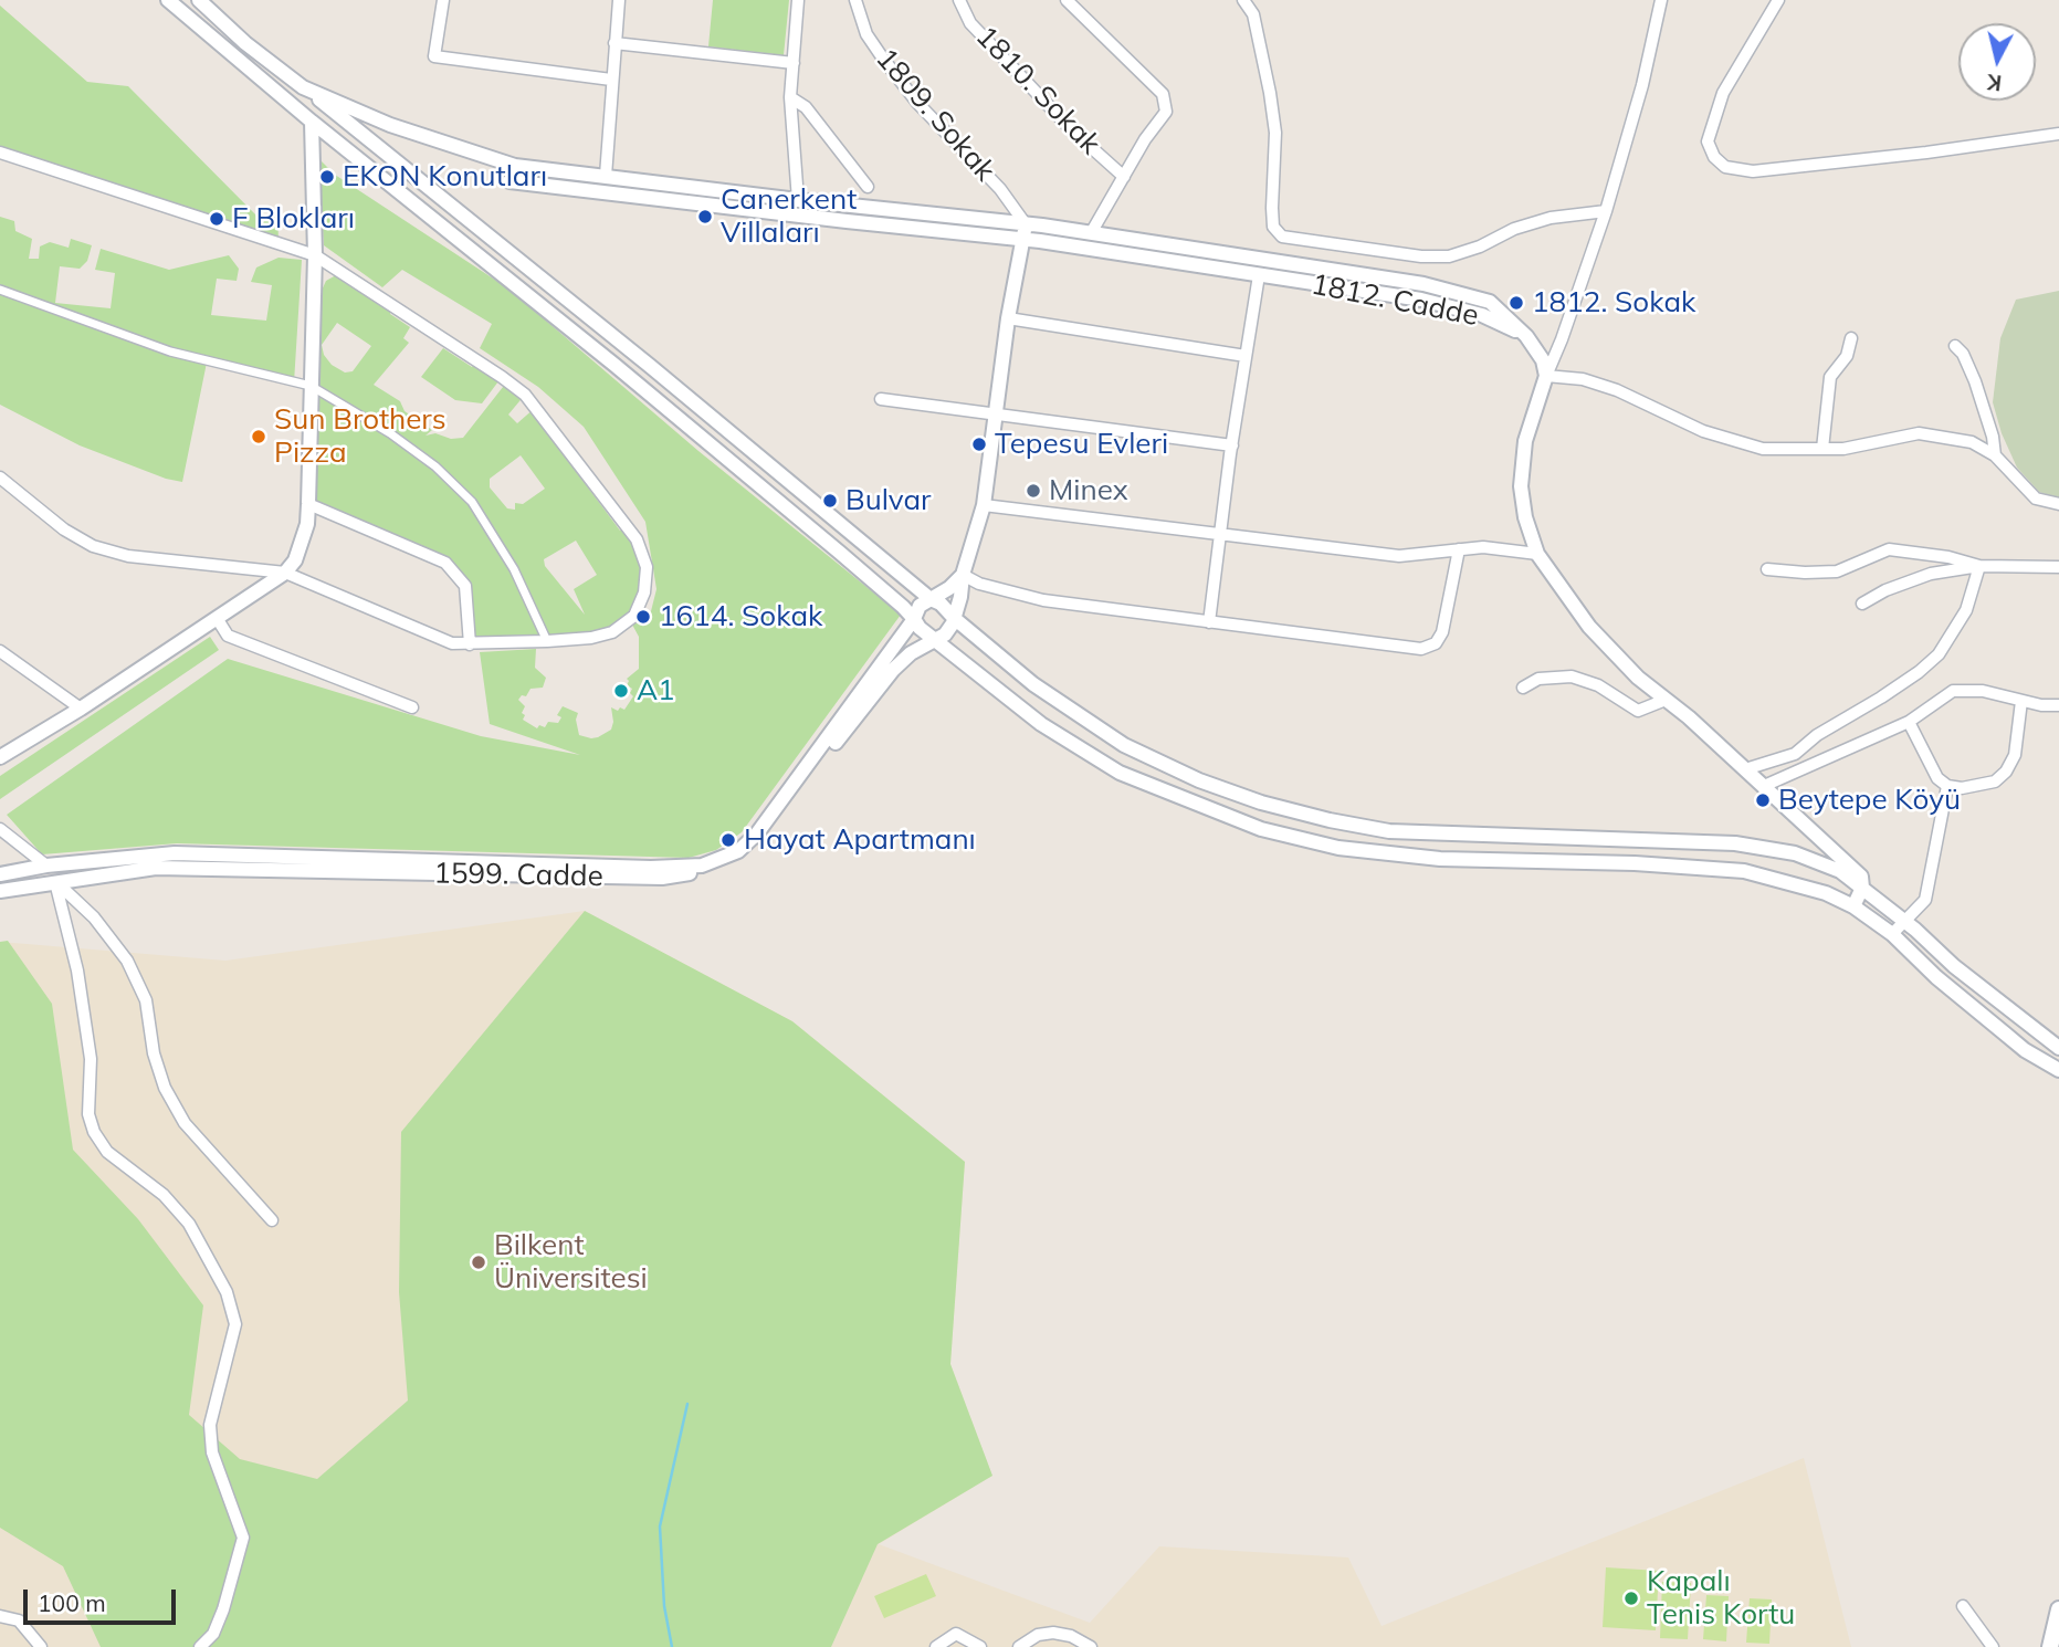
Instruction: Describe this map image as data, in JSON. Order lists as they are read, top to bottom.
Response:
{
  "streets": {
    "street": [
      "1810. Sokak",
      "1809. Sokak",
      "1812. Cadde",
      "1599. Cadde"
    ]
  },
  "crossings": [
    ["1809. Sokak", "1812. Cadde"]
  ],
  "places": [
    "EKON Konutları",
    "Canerkent Villaları",
    "F Blokları",
    "1812. Sokak",
    "Sun Brothers Pizza",
    "Tepesu Evleri",
    "Minex",
    "Bulvar",
    "1614. Sokak",
    "A1",
    "Beytepe Köyü",
    "Hayat Apartmanı",
    "Bilkent Üniversitesi",
    "Kapalı Tenis Kortu"
  ],
  "scale_bar": "100 m",
  "north": "bottom"
}
